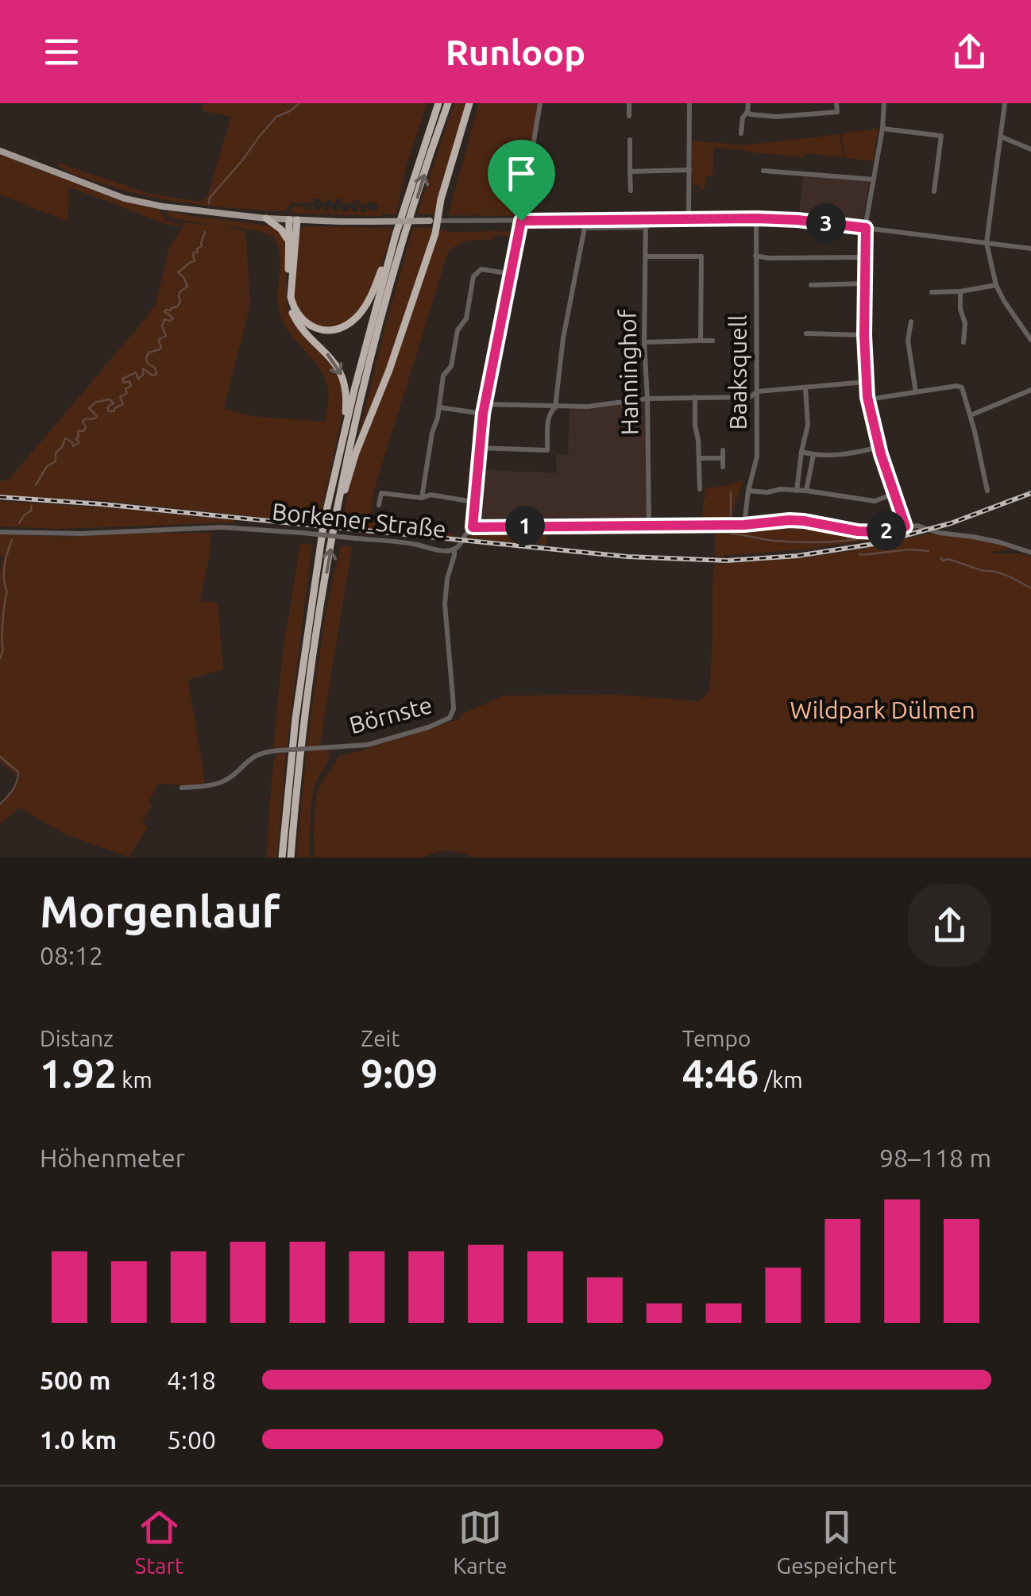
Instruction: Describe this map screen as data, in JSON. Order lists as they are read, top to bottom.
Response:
{
  "streets": {
    "street": [
      "Hanninghof",
      "Baaksquell",
      "Borkener Straße",
      "Börnste"
    ]
  },
  "crossings": [
    ["Hanninghof", "Borkener Straße"],
    ["Baaksquell", "Borkener Straße"],
    ["Borkener Straße", "Börnste"]
  ],
  "parks": ["Wildpark Dülmen"],
  "page": {
    "header": "Runloop",
    "pins": ["3", "1", "2"],
    "heading": ["Morgenlauf", "08:12"],
    "stats": [
      ["Distanz", "1.92 km"],
      ["Zeit", "9:09"],
      ["Tempo", "4:46 /km"]
    ],
    "chart": ["Höhenmeter", "98–118 m"],
    "list": [
      {
        "name": "500 m",
        "note": "4:18"
      },
      {
        "name": "1.0 km",
        "note": "5:00"
      }
    ],
    "tabs": ["Start", "Karte", "Gespeichert"]
  }
}
